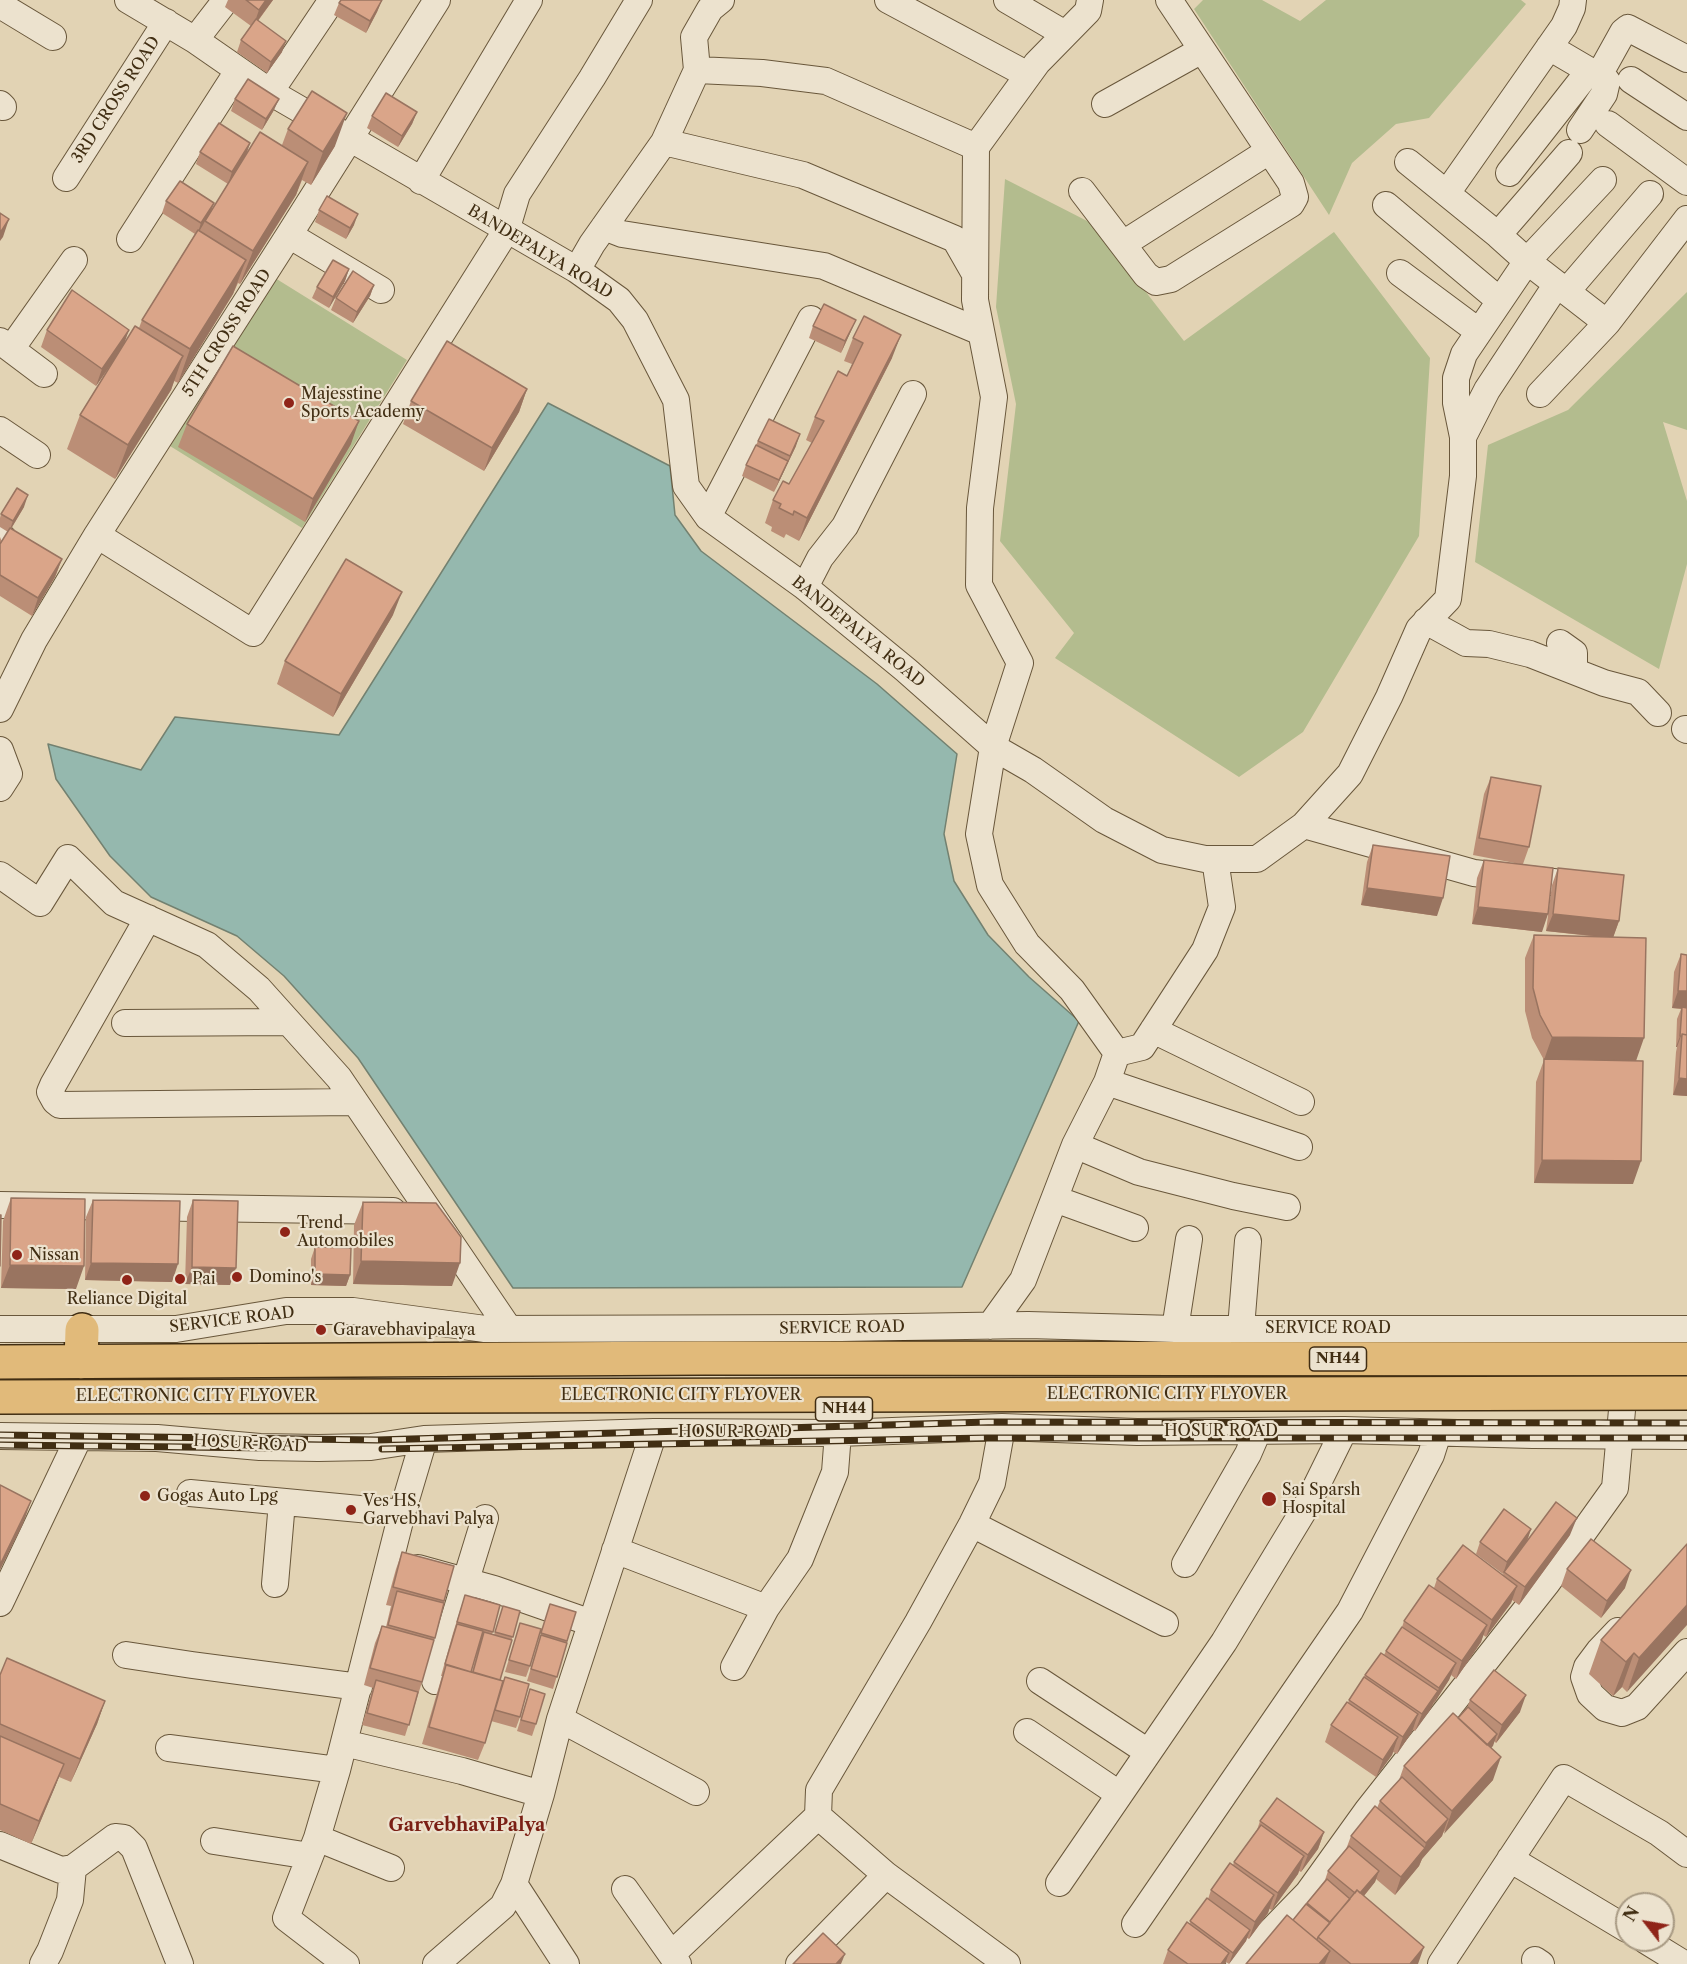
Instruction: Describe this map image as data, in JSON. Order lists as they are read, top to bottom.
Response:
{
  "streets": {
    "highway": ["NH44", "ELECTRONIC CITY FLYOVER", "HOSUR ROAD"],
    "street": [
      "3RD CROSS ROAD",
      "BANDEPALYA ROAD",
      "5TH CROSS ROAD",
      "SERVICE ROAD"
    ]
  },
  "crossings": [
    ["3RD CROSS ROAD", "BANDEPALYA ROAD"],
    ["BANDEPALYA ROAD", "5TH CROSS ROAD"]
  ],
  "districts": ["GarvebhaviPalya"],
  "places": [
    "Majesstine Sports Academy",
    "Trend Automobiles",
    "Nissan",
    "Domino's",
    "Pai",
    "Reliance Digital",
    "Garavebhavipalaya",
    "Gogas Auto Lpg",
    "Sai Sparsh Hospital",
    "Ves HS, Garvebhavi Palya"
  ],
  "north": "top left"
}
